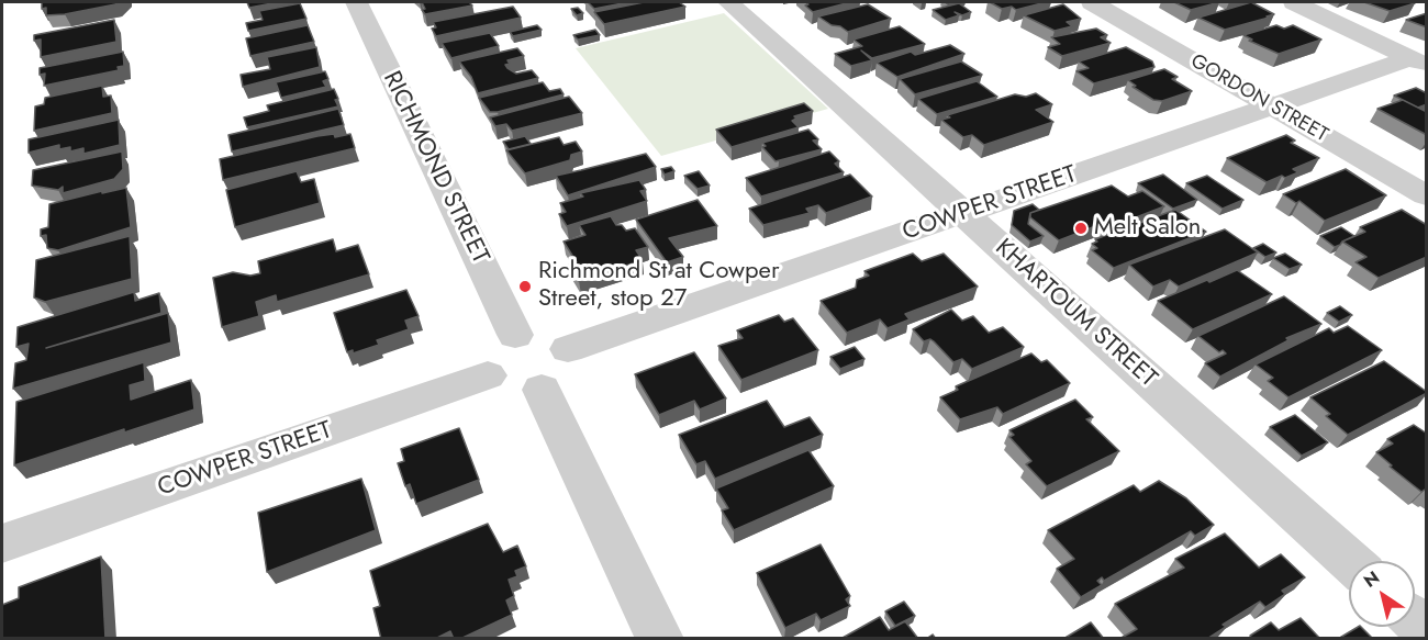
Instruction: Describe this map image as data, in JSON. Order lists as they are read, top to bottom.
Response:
{
  "streets": {
    "street": [
      "GORDON STREET",
      "RICHMOND STREET",
      "COWPER STREET",
      "KHARTOUM STREET"
    ]
  },
  "crossings": [
    ["GORDON STREET", "COWPER STREET"],
    ["RICHMOND STREET", "COWPER STREET"],
    ["COWPER STREET", "KHARTOUM STREET"]
  ],
  "places": ["Melt Salon", "Richmond St at Cowper Street, stop 27"],
  "north": "top left"
}
